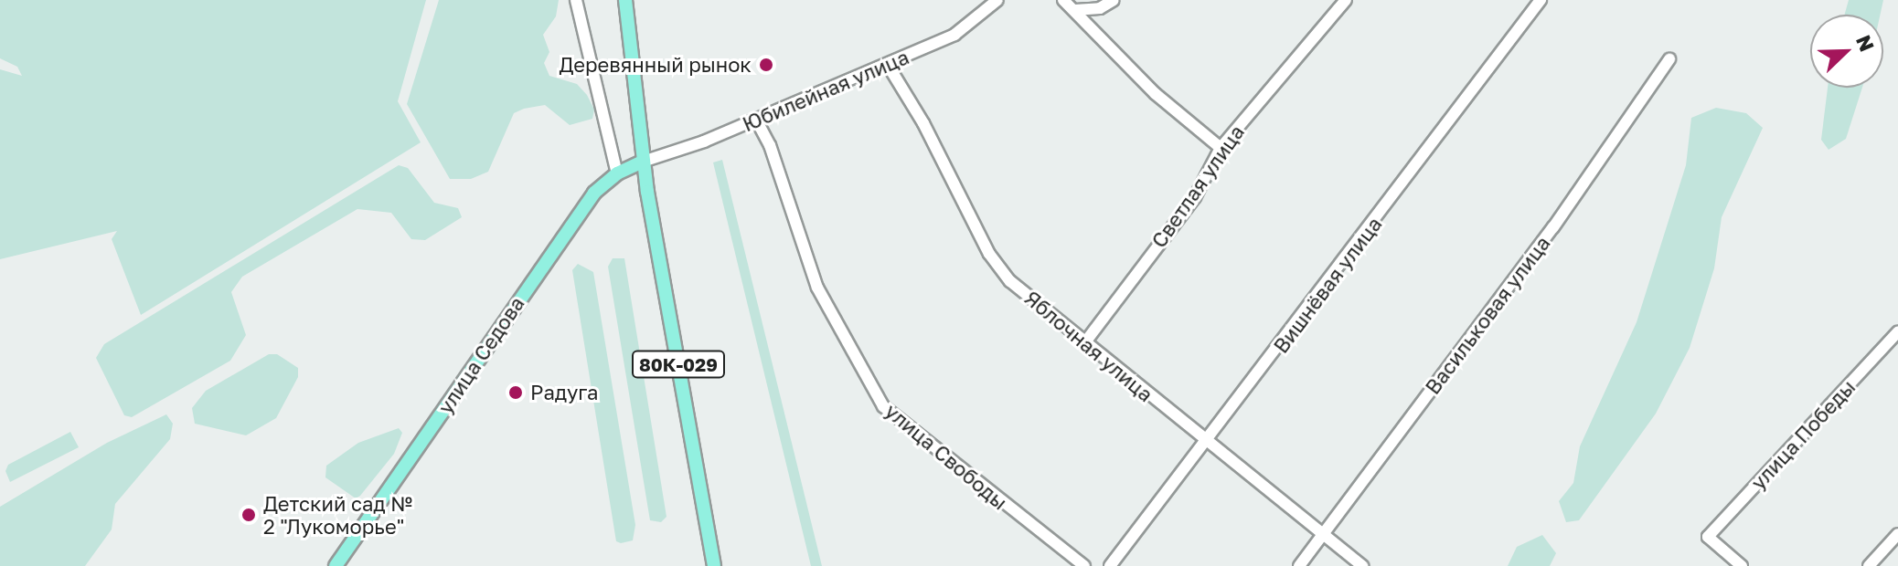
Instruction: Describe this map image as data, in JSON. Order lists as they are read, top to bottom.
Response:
{
  "streets": {
    "main road": ["улица Седова", "80К-029"],
    "street": [
      "Юбилейная улица",
      "Светлая улица",
      "Вишнёвая улица",
      "Васильковая улица",
      "Яблочная улица",
      "улица Победы",
      "улица Свободы"
    ]
  },
  "crossings": [
    ["Юбилейная улица", "Яблочная улица"],
    ["Юбилейная улица", "улица Седова"],
    ["Юбилейная улица", "80К-029"],
    ["Юбилейная улица", "улица Свободы"],
    ["Светлая улица", "Яблочная улица"],
    ["Вишнёвая улица", "Яблочная улица"],
    ["Васильковая улица", "Яблочная улица"],
    ["улица Седова", "80К-029"]
  ],
  "places": ["Деревянный рынок", "Радуга", "Детский сад № 2 \"Лукоморье\""],
  "north": "top right"
}
